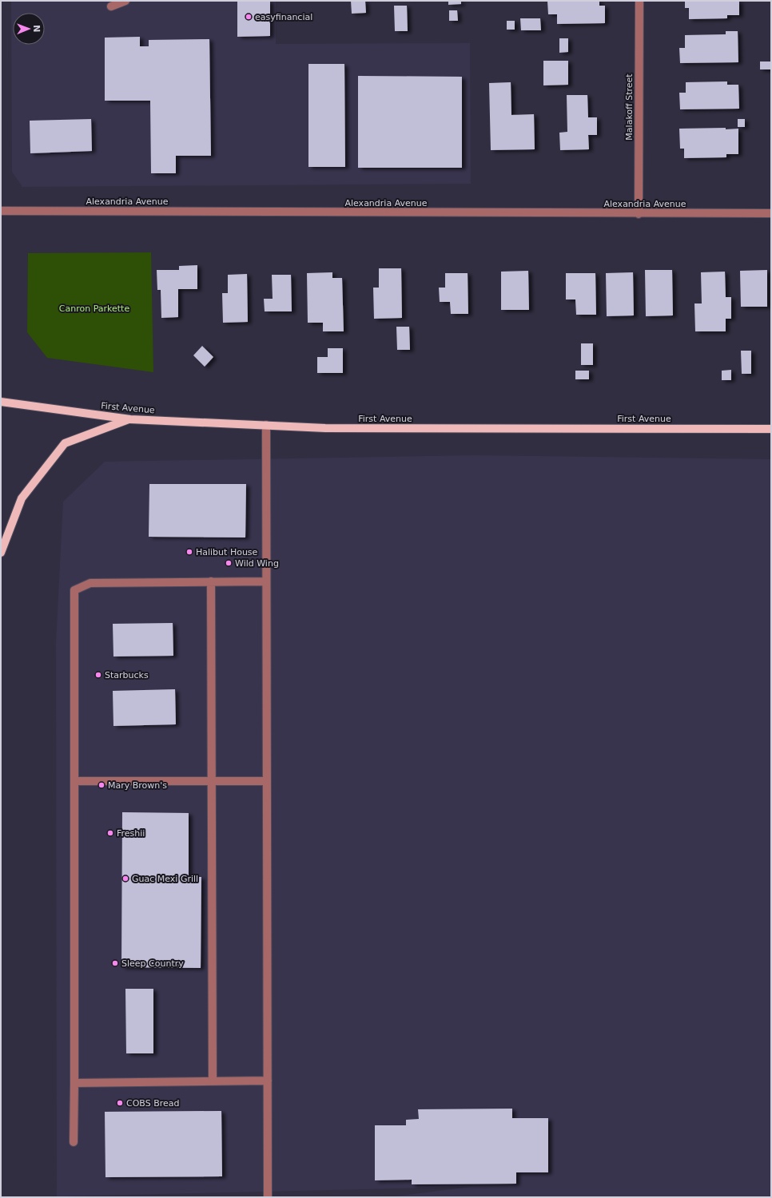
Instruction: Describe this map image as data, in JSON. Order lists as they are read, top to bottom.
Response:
{
  "streets": {
    "main road": ["First Avenue"],
    "street": ["Malakoff Street", "Alexandria Avenue"]
  },
  "crossings": [
    ["Malakoff Street", "Alexandria Avenue"]
  ],
  "parks": ["Canron Parkette"],
  "places": [
    "easyfinancial",
    "Halibut House",
    "Wild Wing",
    "Starbucks",
    "Mary Brown's",
    "Freshii",
    "Guac Mexi Grill",
    "Sleep Country",
    "COBS Bread"
  ],
  "north": "right"
}
